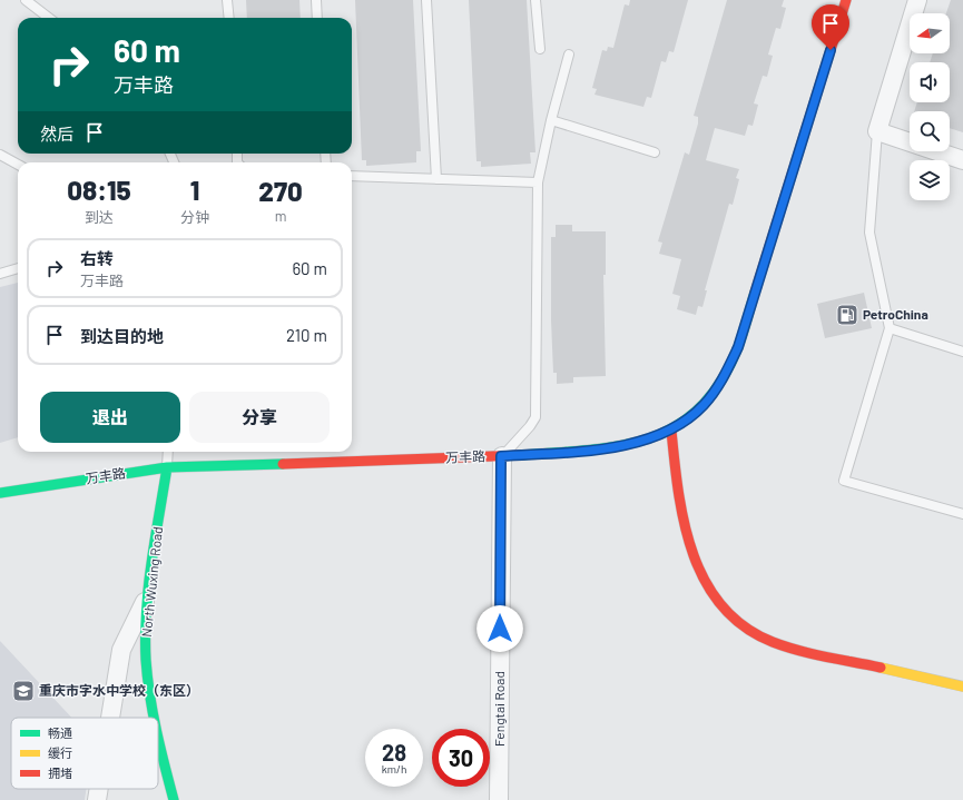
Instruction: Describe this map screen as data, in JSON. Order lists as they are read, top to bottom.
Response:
{
  "streets": {
    "street": ["万丰路", "North Wuxing Road", "Fengtai Road"]
  },
  "crossings": [
    ["万丰路", "North Wuxing Road"],
    ["万丰路", "Fengtai Road"]
  ],
  "places": {
    "fuel station": ["PetroChina"],
    "school or university": ["重庆市字水中学校（东区）"]
  },
  "legend": ["畅通", "缓行", "拥堵"],
  "north": "left",
  "page": {
    "turn": ["60 m", "万丰路"],
    "then": "然后",
    "eta": [
      "08:15",
      "到达",
      "1",
      "分钟",
      "270",
      "m"
    ],
    "list": [
      {
        "name": "右转",
        "note": "万丰路",
        "value": "60 m"
      },
      {
        "name": "到达目的地",
        "value": "210 m"
      }
    ],
    "buttons": ["退出", "分享"],
    "speed": "28 km/h",
    "limit": "30"
  }
}
